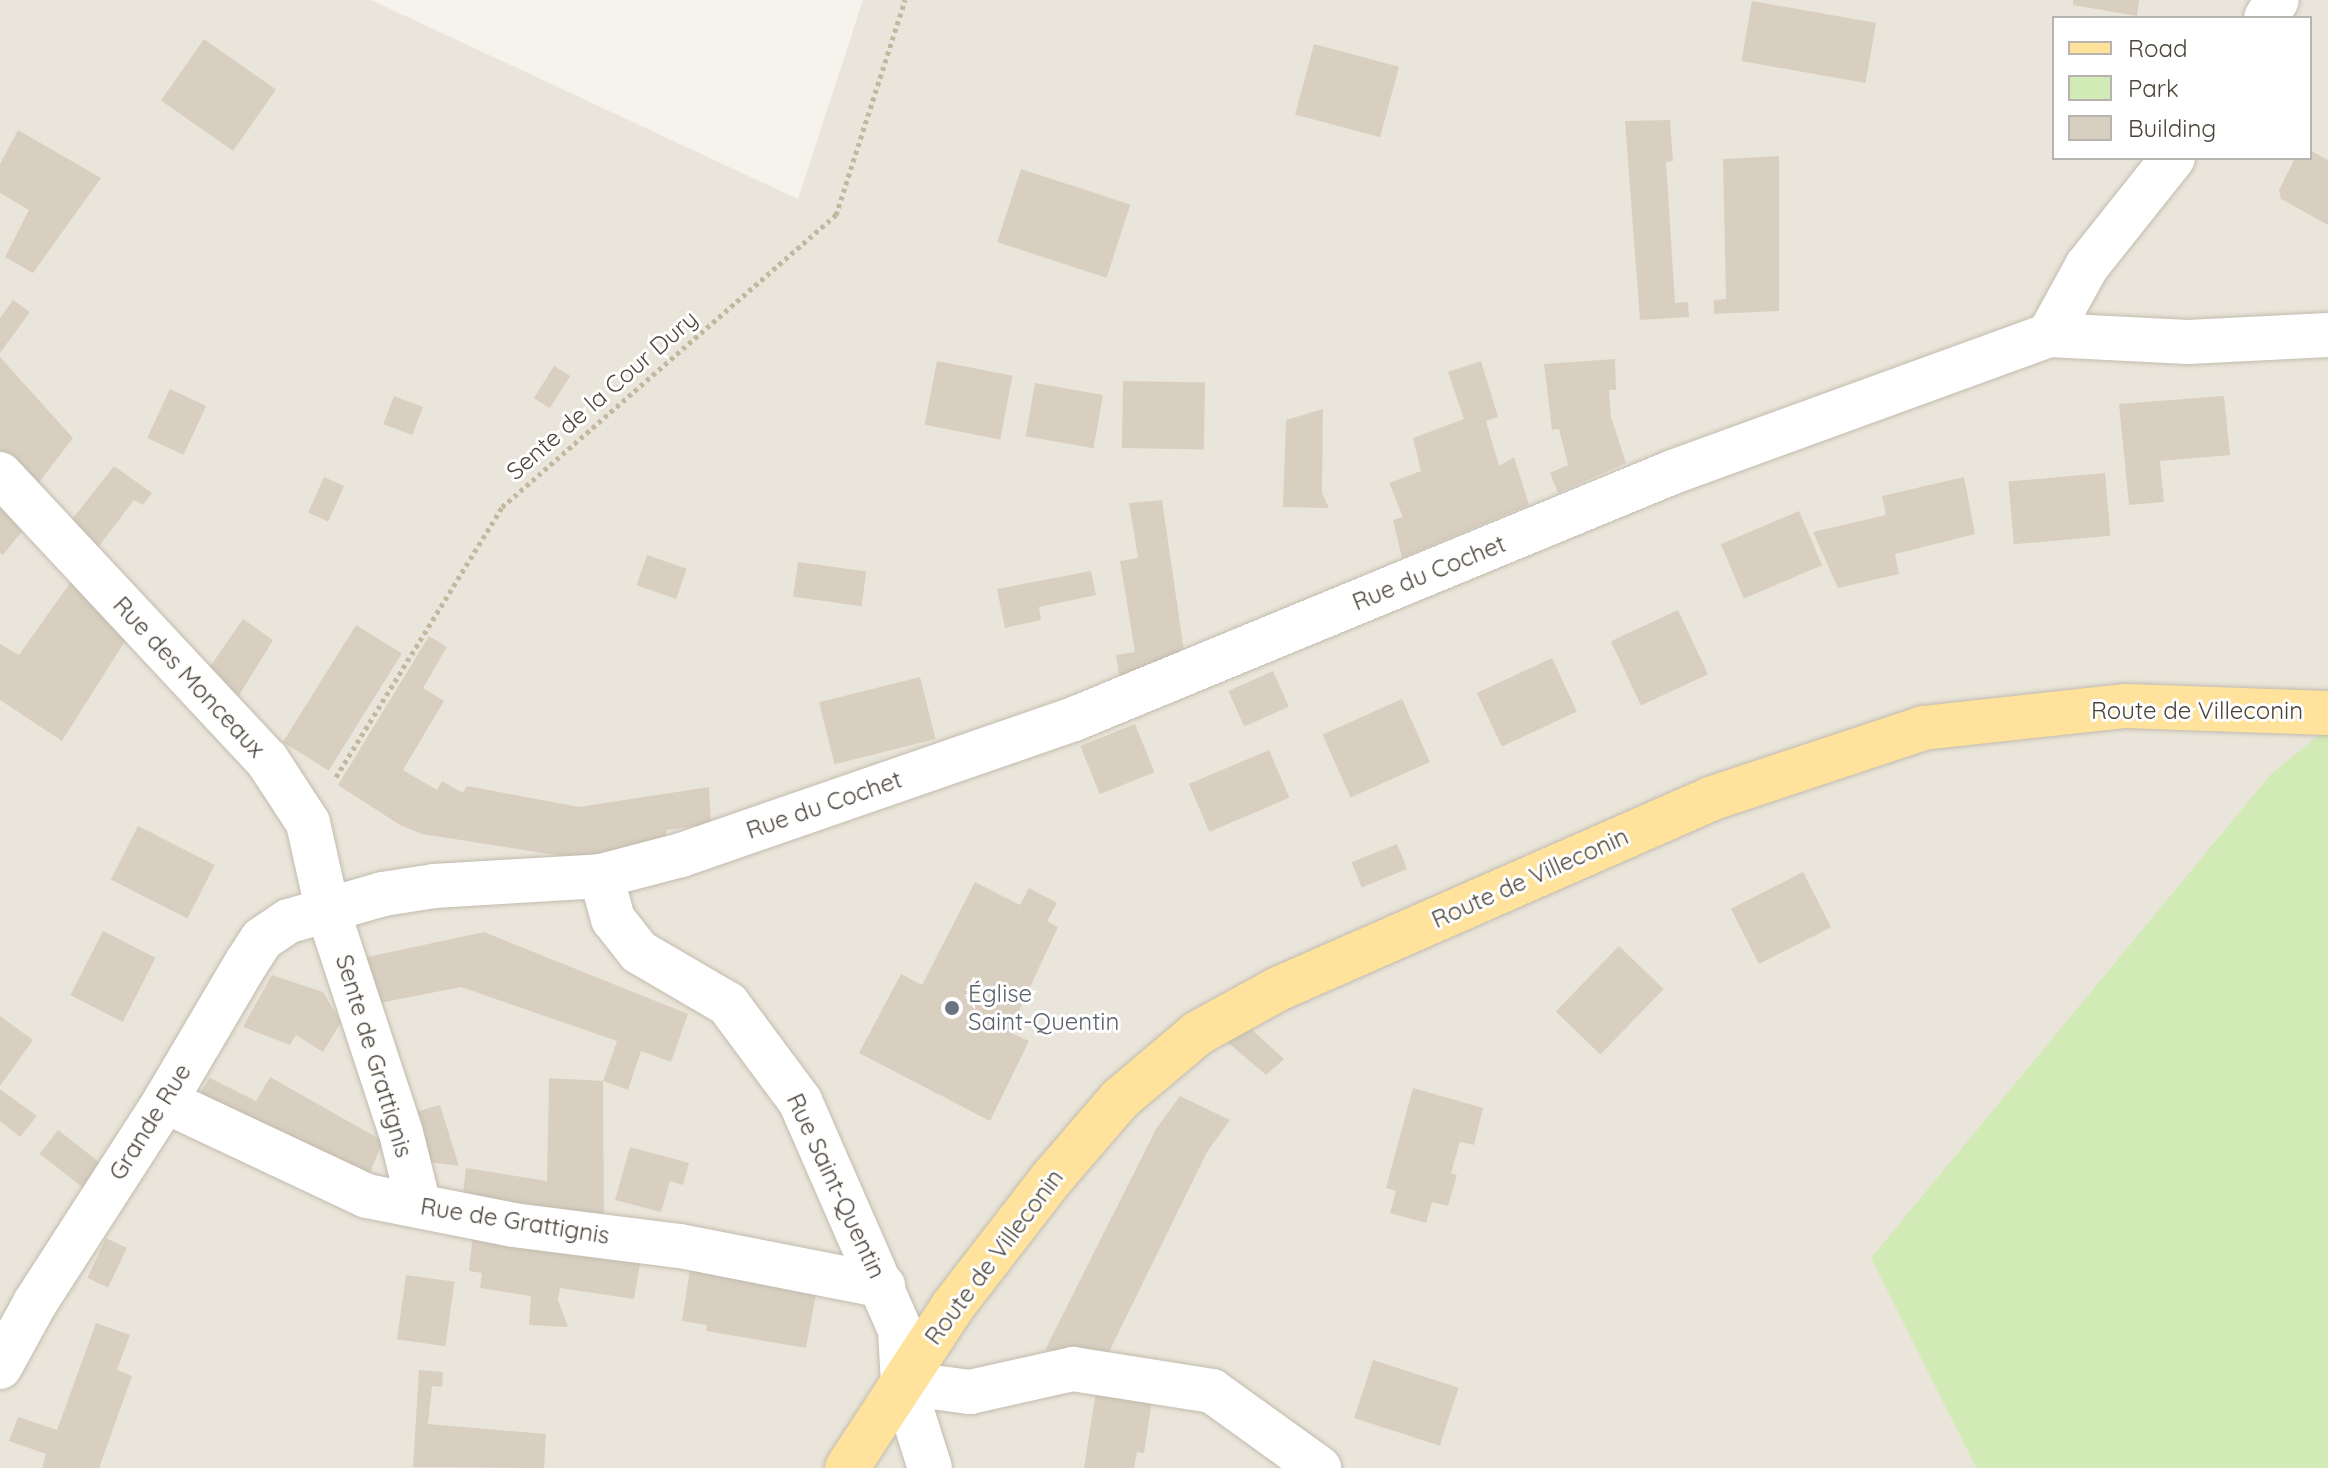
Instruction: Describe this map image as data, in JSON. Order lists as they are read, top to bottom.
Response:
{
  "streets": {
    "main road": ["Route de Villeconin"],
    "street": [
      "Rue du Cochet",
      "Rue des Monceaux",
      "Sente de Grattignis",
      "Grande Rue",
      "Rue Saint-Quentin",
      "Rue de Grattignis"
    ],
    "path": ["Sente de la Cour Dury"]
  },
  "crossings": [
    ["Sente de la Cour Dury", "Rue des Monceaux"],
    ["Rue du Cochet", "Rue des Monceaux"],
    ["Rue du Cochet", "Sente de Grattignis"],
    ["Rue du Cochet", "Grande Rue"],
    ["Rue du Cochet", "Rue Saint-Quentin"],
    ["Rue des Monceaux", "Sente de Grattignis"],
    ["Rue des Monceaux", "Grande Rue"],
    ["Route de Villeconin", "Rue Saint-Quentin"],
    ["Sente de Grattignis", "Grande Rue"],
    ["Sente de Grattignis", "Rue de Grattignis"],
    ["Grande Rue", "Rue de Grattignis"],
    ["Rue Saint-Quentin", "Rue de Grattignis"]
  ],
  "places": ["Église Saint-Quentin"],
  "legend": ["Road", "Park", "Building"]
}
